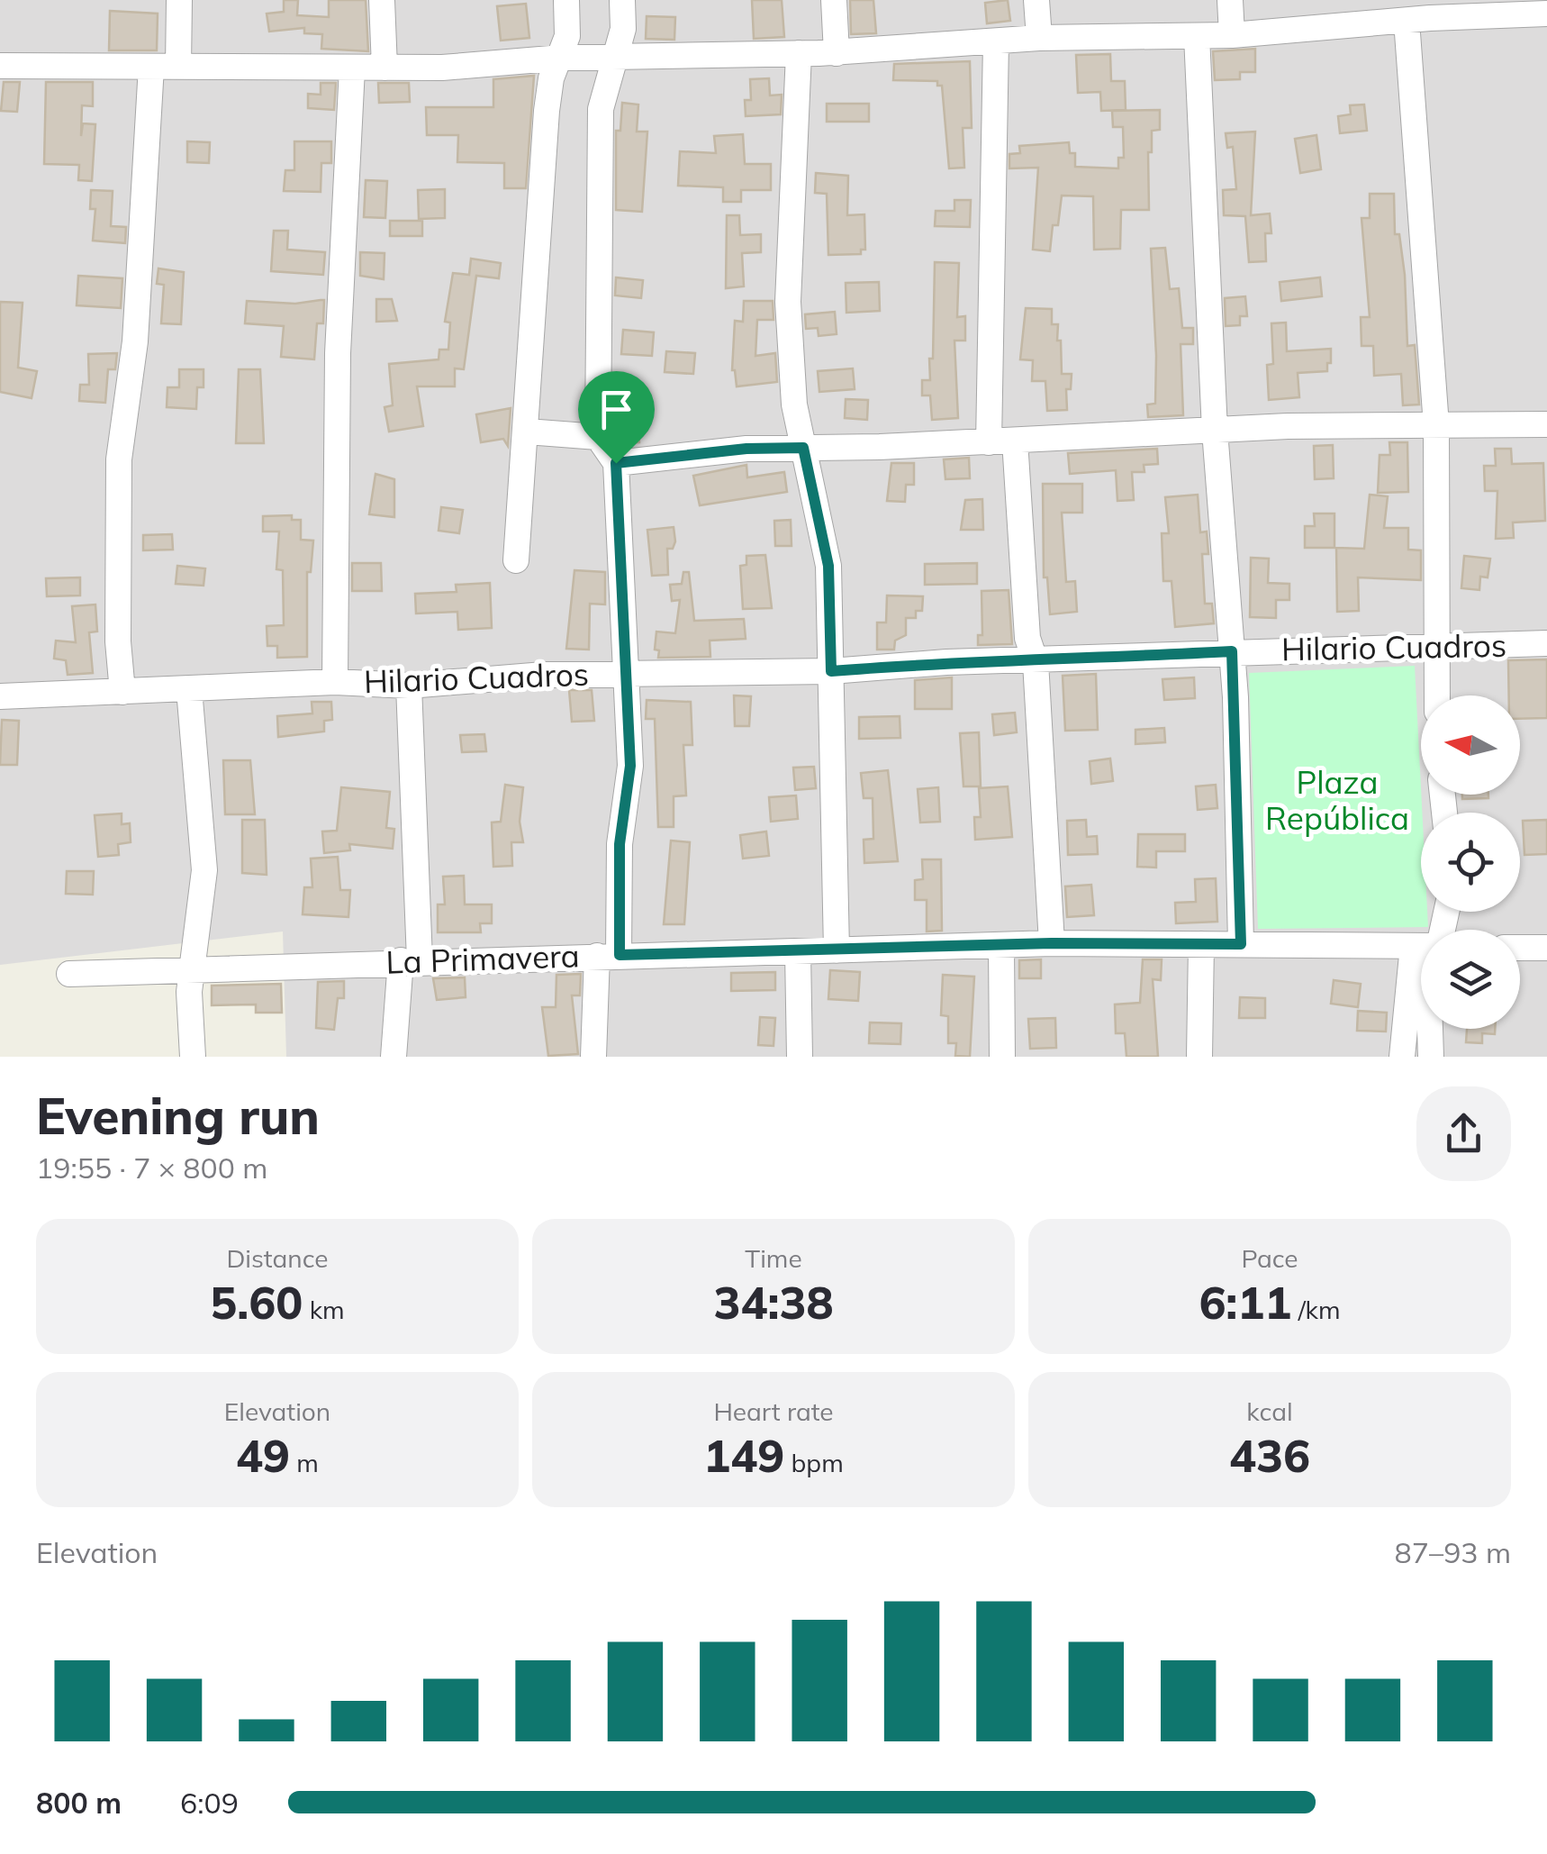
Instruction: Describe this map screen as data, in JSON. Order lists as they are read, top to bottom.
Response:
{
  "streets": {
    "street": ["Hilario Cuadros", "La Primavera"]
  },
  "parks": ["Plaza República"],
  "north": "left",
  "page": {
    "heading": ["Evening run", "19:55 · 7 × 800 m"],
    "stats": [
      ["Distance", "5.60 km"],
      ["Time", "34:38"],
      ["Pace", "6:11 /km"],
      ["Elevation", "49 m"],
      ["Heart rate", "149 bpm"],
      ["kcal", "436"]
    ],
    "chart": ["Elevation", "87–93 m"],
    "list": [
      {
        "name": "800 m",
        "note": "6:09"
      }
    ]
  }
}
